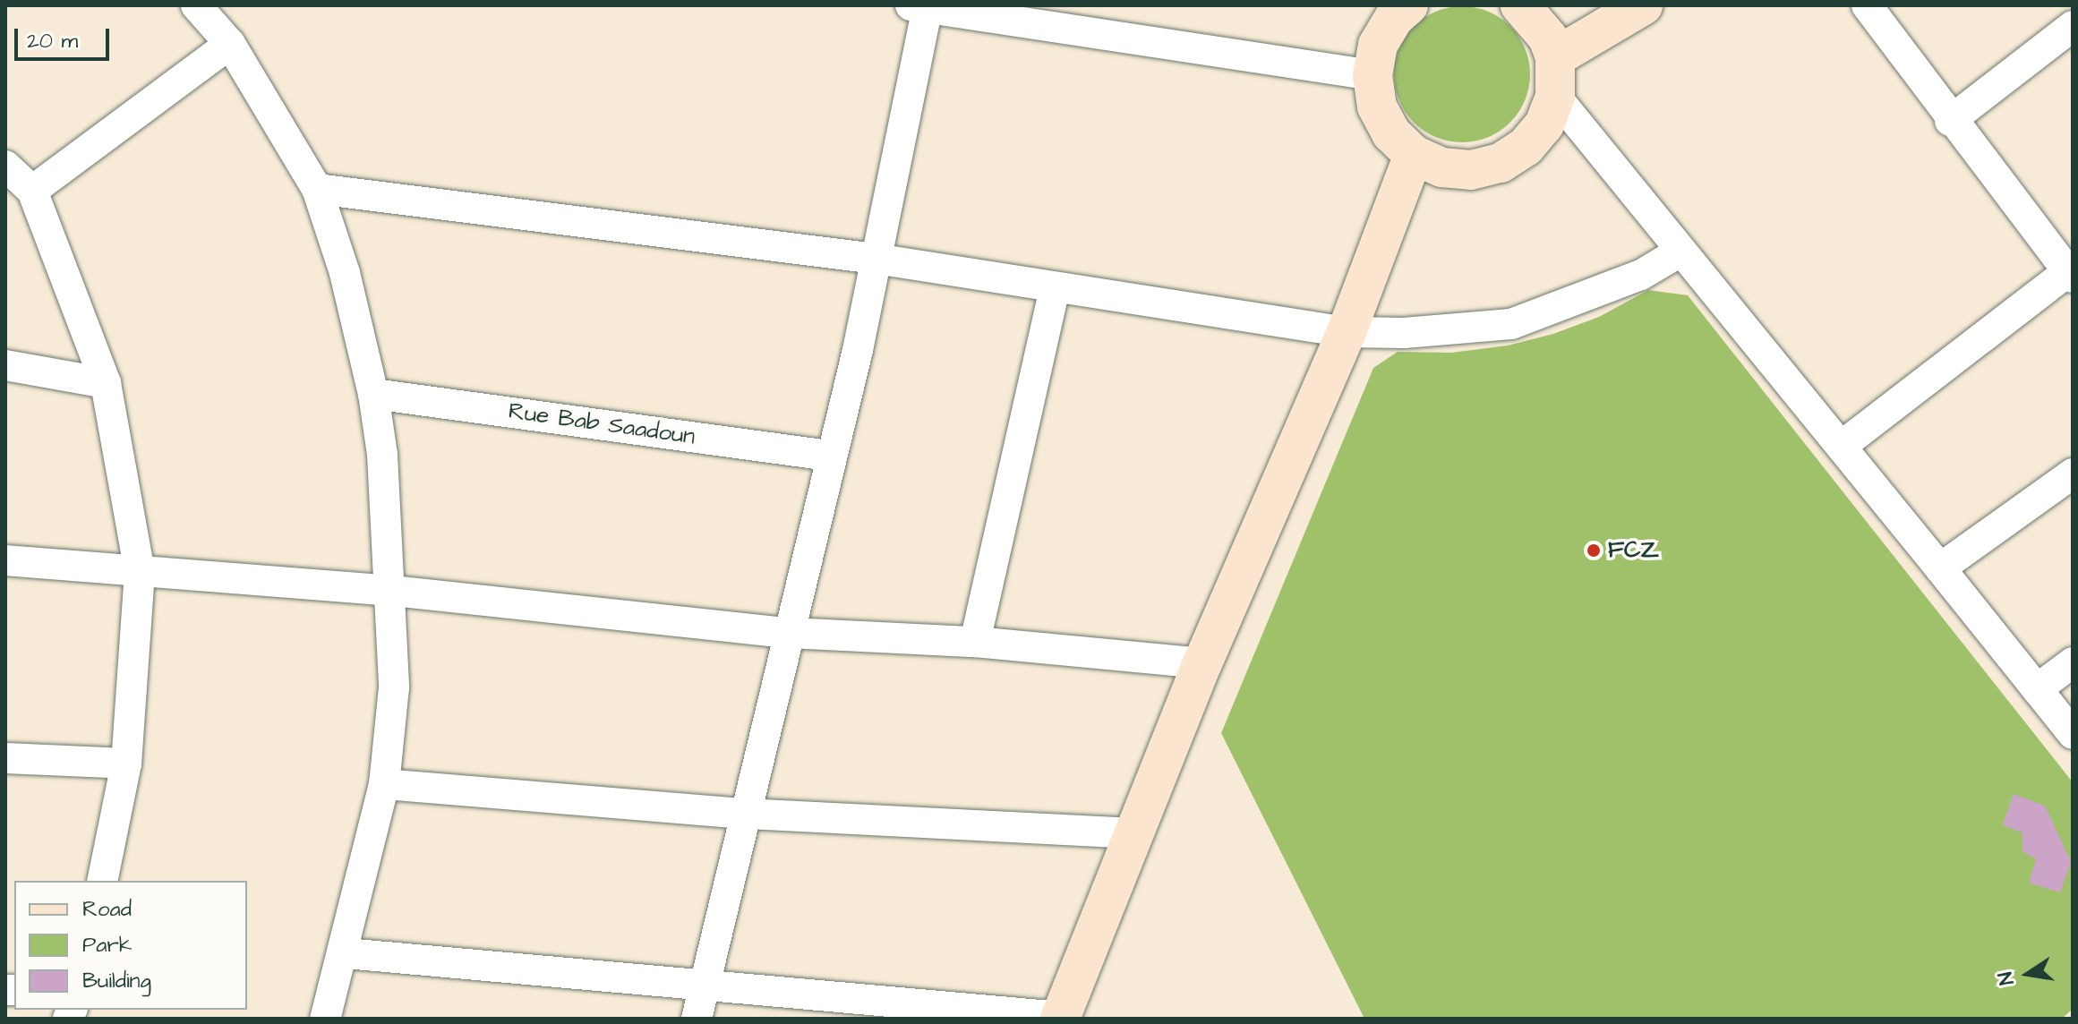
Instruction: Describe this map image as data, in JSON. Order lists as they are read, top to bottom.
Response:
{
  "streets": {
    "street": ["Rue Bab Saadoun"]
  },
  "places": ["FCZ"],
  "legend": ["Road", "Park", "Building"],
  "scale_bar": "20 m",
  "north": "left"
}
